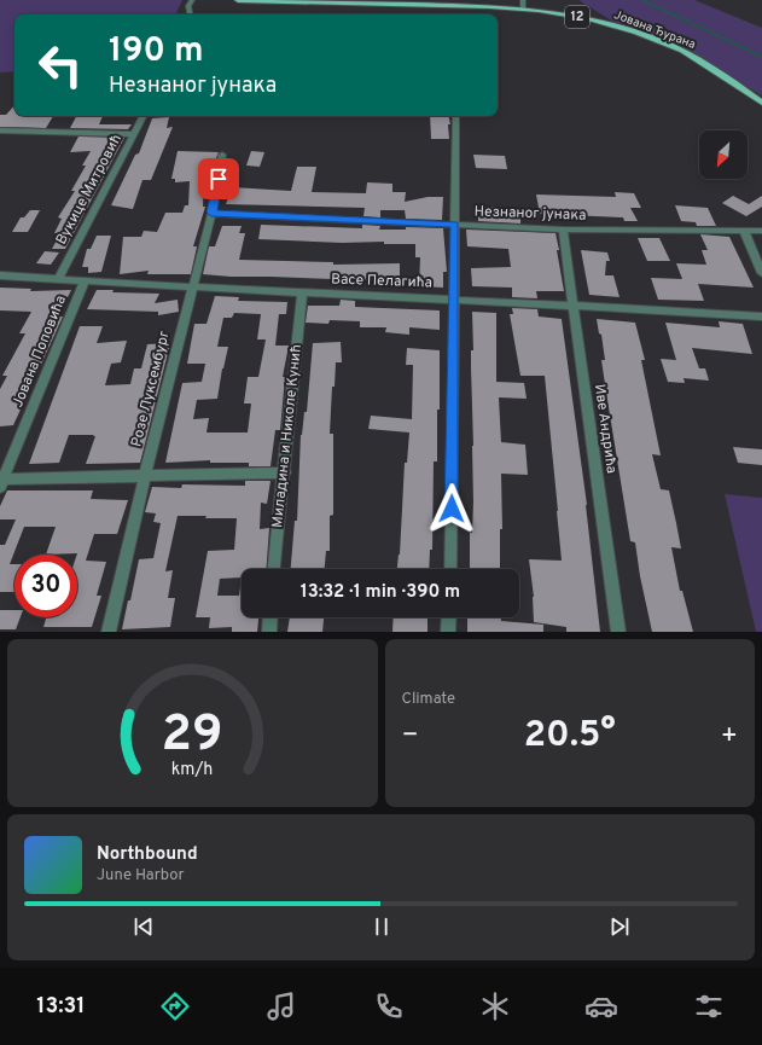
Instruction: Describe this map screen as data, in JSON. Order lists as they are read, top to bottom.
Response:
{
  "streets": {
    "main road": ["12", "Јована Ђурана"],
    "street": [
      "Вукице Митровић",
      "Незнаног јунака",
      "Васе Пелагића",
      "Јована Поповића",
      "Розе Луксембург",
      "Иве Андрића",
      "Миладина и Николе Кунић"
    ]
  },
  "crossings": [
    ["Вукице Митровић", "Васе Пелагића"],
    ["Незнаног јунака", "Розе Луксембург"],
    ["Незнаног јунака", "Иве Андрића"],
    ["Васе Пелагића", "Јована Поповића"],
    ["Васе Пелагића", "Розе Луксембург"],
    ["Васе Пелагића", "Иве Андрића"],
    ["Васе Пелагића", "Миладина и Николе Кунић"]
  ],
  "north": "bottom left",
  "page": {
    "turn": ["190 m", "Незнаног јунака"],
    "limit": "30",
    "trip": "13:32 · 1 min · 390 m",
    "tile": "Climate",
    "heat": ["−", "20.5°", "+"],
    "song": ["Northbound", "June Harbor"],
    "tabs": "13:31",
    "gauge": ["29", "km/h"]
  }
}
